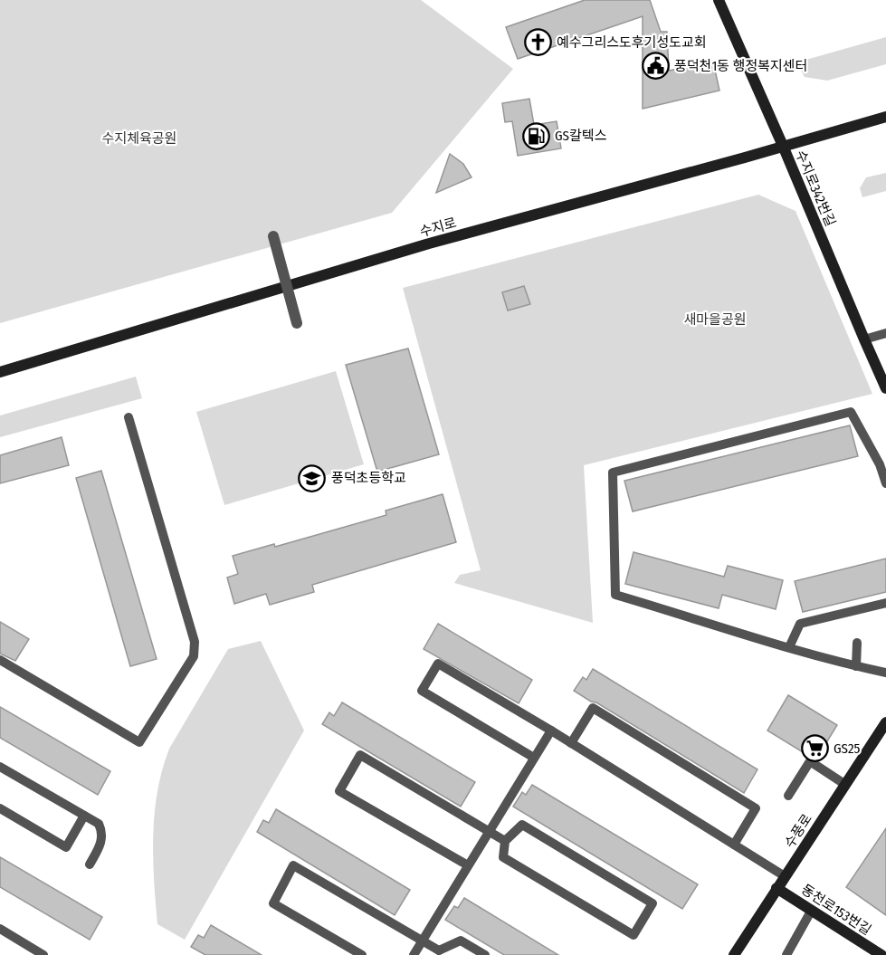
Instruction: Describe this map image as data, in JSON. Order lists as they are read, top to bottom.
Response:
{
  "streets": {
    "main road": [
      "수지로342번길",
      "수지로",
      "수풍로",
      "동천로153번길"
    ]
  },
  "crossings": [
    ["수지로342번길", "수지로"],
    ["수풍로", "동천로153번길"]
  ],
  "parks": ["수지체육공원", "새마을공원"],
  "places": {
    "church": ["예수그리스도후기성도교회"],
    "public building": ["풍덕천1동 행정복지센터"],
    "fuel station": ["GS칼텍스"],
    "school or university": ["풍덕초등학교"],
    "supermarket": ["GS25"]
  }
}
